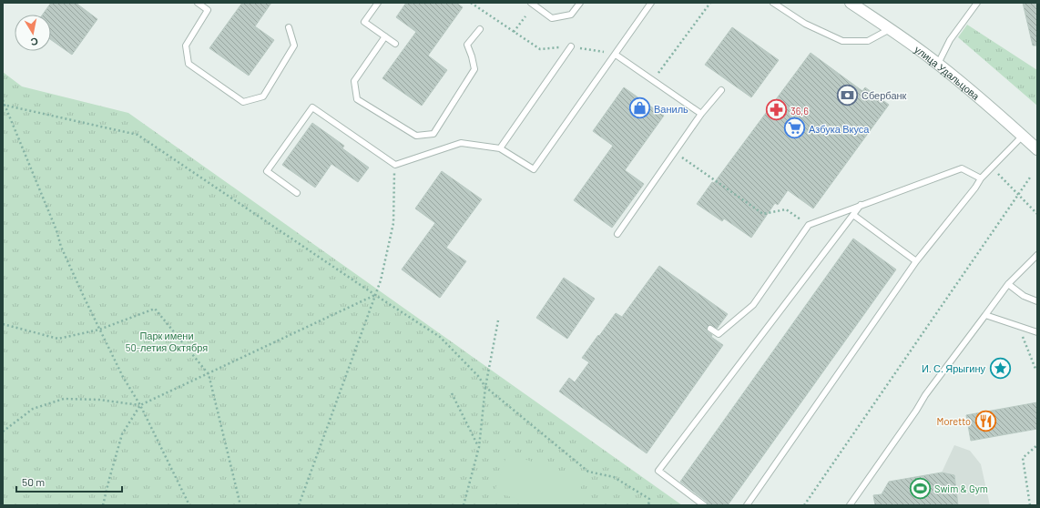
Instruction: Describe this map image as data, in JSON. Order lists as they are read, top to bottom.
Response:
{
  "streets": {
    "street": ["улица Удальцова"]
  },
  "parks": ["Парк имени 50-летия Октября"],
  "places": {
    "bank": ["Сбербанк"],
    "shop": ["Ваниль"],
    "pharmacy": ["36,6"],
    "supermarket": ["Азбука Вкуса"],
    "place": ["И. С. Ярыгину"],
    "restaurant": ["Moretto"],
    "sports": ["Swim & Gym"]
  },
  "scale_bar": "50 m",
  "north": "bottom"
}
